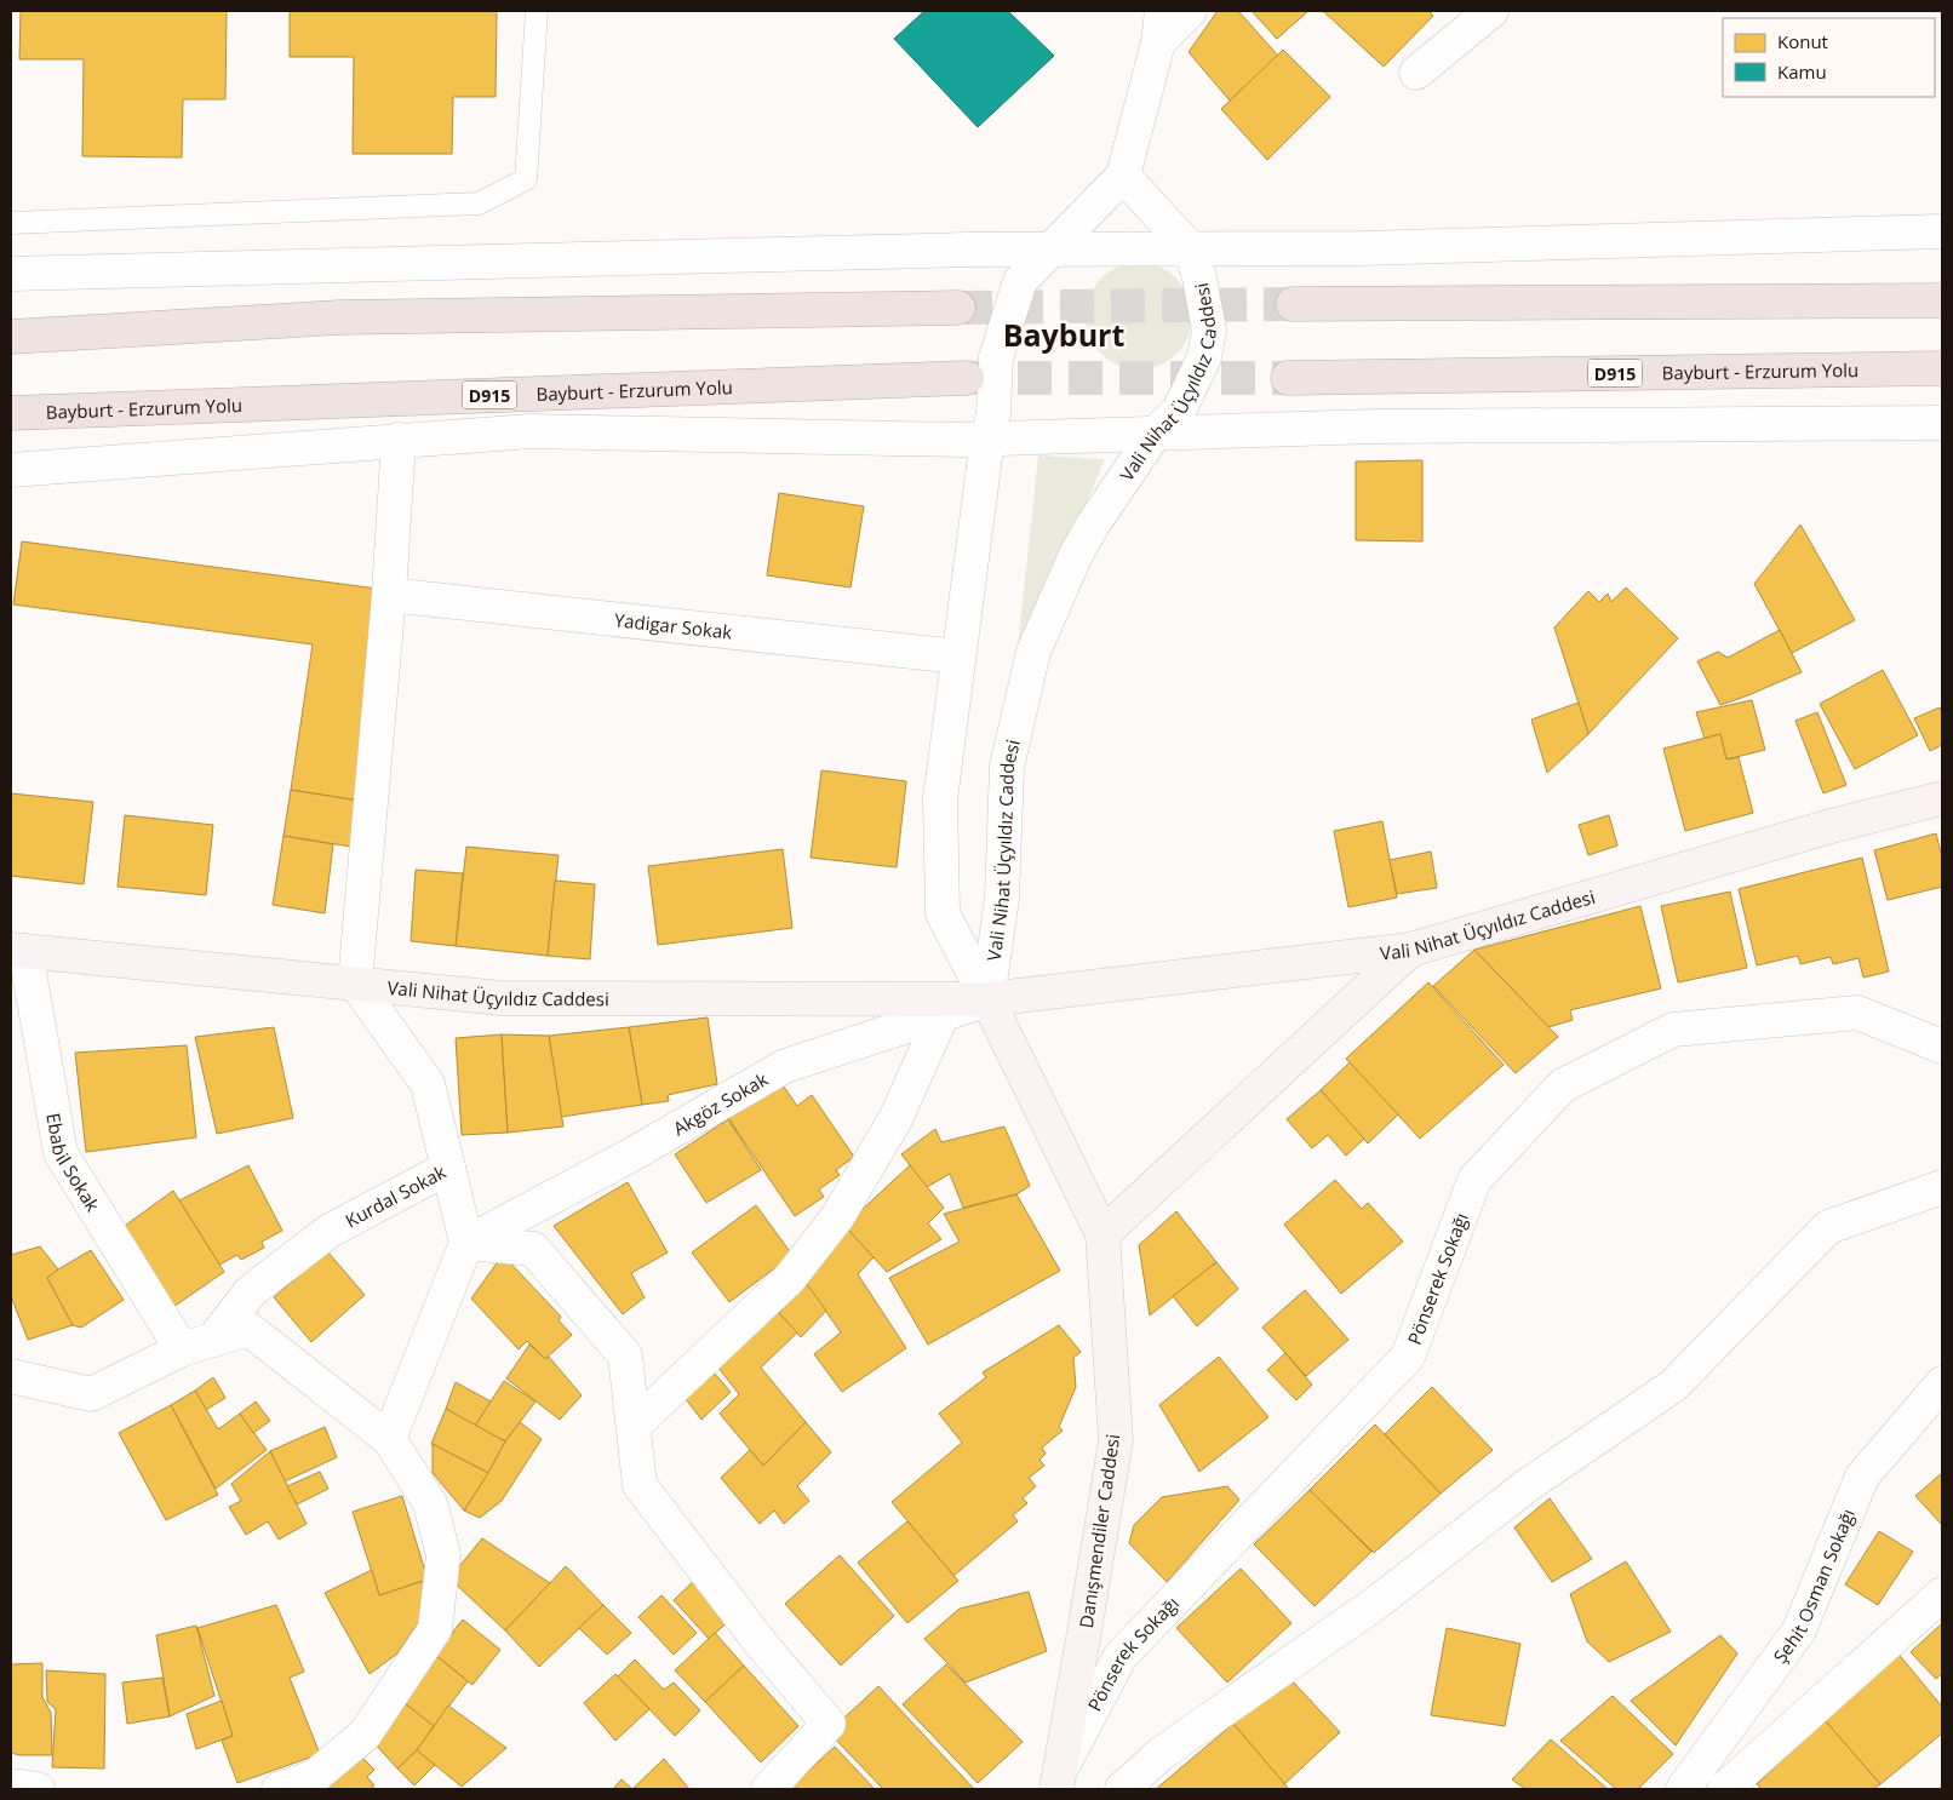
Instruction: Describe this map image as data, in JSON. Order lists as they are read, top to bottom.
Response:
{
  "streets": {
    "highway": ["Bayburt - Erzurum Yolu", "D915"],
    "main road": ["Vali Nihat Üçyıldız Caddesi", "Danışmendiler Caddesi"],
    "street": [
      "Yadigar Sokak",
      "Akgöz Sokak",
      "Ebabil Sokak",
      "Kurdal Sokak",
      "Pönserek Sokağı",
      "Şehit Osman Sokağı"
    ]
  },
  "crossings": [
    ["Vali Nihat Üçyıldız Caddesi", "Yadigar Sokak"],
    ["Vali Nihat Üçyıldız Caddesi", "Akgöz Sokak"],
    ["Vali Nihat Üçyıldız Caddesi", "Ebabil Sokak"],
    ["Vali Nihat Üçyıldız Caddesi", "Kurdal Sokak"],
    ["Pönserek Sokağı", "Danışmendiler Caddesi"]
  ],
  "districts": ["Bayburt"],
  "legend": ["Konut", "Kamu"]
}
